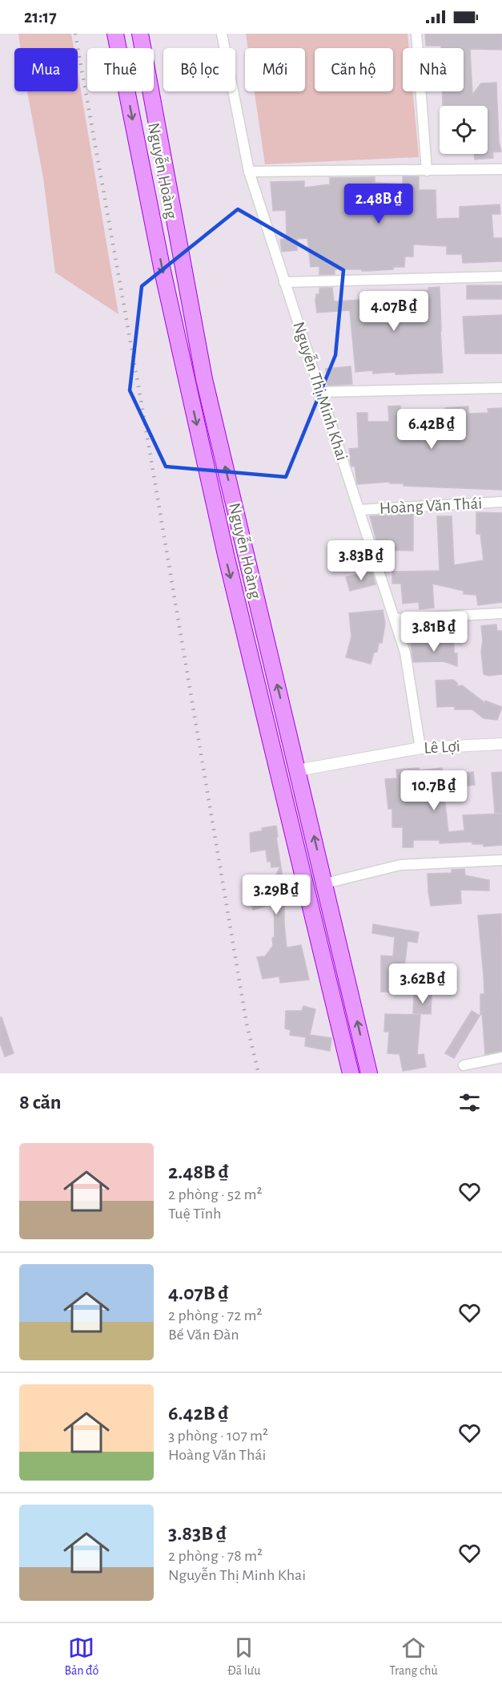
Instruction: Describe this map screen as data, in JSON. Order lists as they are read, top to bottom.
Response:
{
  "streets": {
    "highway": ["Nguyễn Hoàng"],
    "street": ["Nguyễn Thị Minh Khai", "Hoàng Văn Thái", "Lê Lợi"]
  },
  "crossings": [
    ["Nguyễn Hoàng", "Lê Lợi"],
    ["Nguyễn Thị Minh Khai", "Hoàng Văn Thái"],
    ["Nguyễn Thị Minh Khai", "Lê Lợi"]
  ],
  "page": {
    "status": "21:17",
    "chip": [
      "Mua",
      "Thuê",
      "Bộ lọc",
      "Mới",
      "Căn hộ",
      "Nhà"
    ],
    "price": [
      "2.48B ₫",
      "4.07B ₫",
      "6.42B ₫",
      "3.83B ₫",
      "3.81B ₫",
      "10.7B ₫",
      "3.29B ₫",
      "3.62B ₫"
    ],
    "heading": "8 căn",
    "list": [
      {
        "name": "2.48B ₫",
        "note": "2 phòng · 52 m² · Tuệ Tĩnh"
      },
      {
        "name": "4.07B ₫",
        "note": "2 phòng · 72 m² · Bế Văn Đàn"
      },
      {
        "name": "6.42B ₫",
        "note": "3 phòng · 107 m² · Hoàng Văn Thái"
      },
      {
        "name": "3.83B ₫",
        "note": "2 phòng · 78 m² · Nguyễn Thị Minh Khai"
      }
    ],
    "tabs": ["Bản đồ", "Đã lưu", "Trang chủ"]
  }
}
